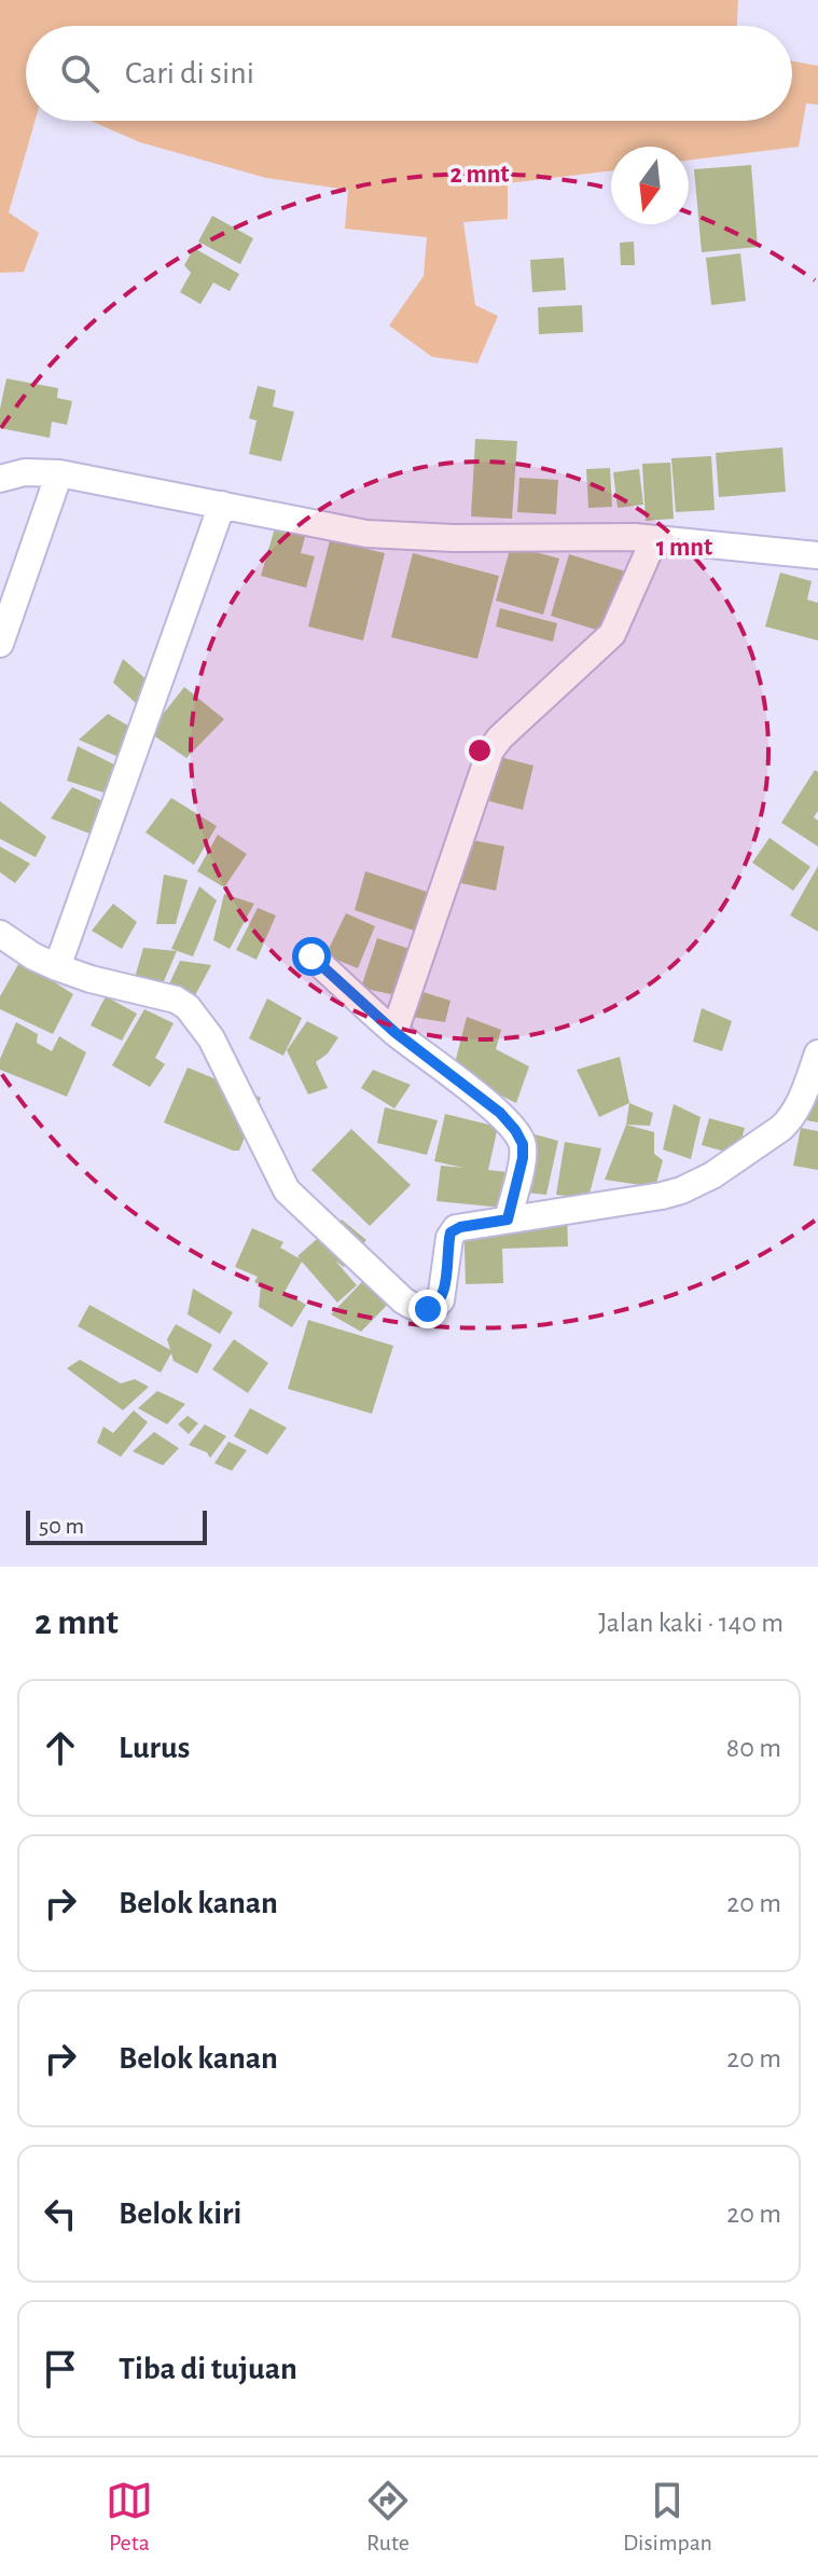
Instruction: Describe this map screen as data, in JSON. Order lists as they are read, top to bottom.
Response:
{
  "scale_bar": "50 m",
  "north": "bottom",
  "page": {
    "search": "Cari di sini",
    "scale": "50 m",
    "heading": ["2 mnt", "Jalan kaki · 140 m"],
    "list": [
      ["Lurus", "80 m"],
      ["Belok kanan", "20 m"],
      ["Belok kanan", "20 m"],
      ["Belok kiri", "20 m"],
      "Tiba di tujuan"
    ],
    "nav": ["Peta", "Rute", "Disimpan"]
  },
  "rings": ["2 mnt", "1 mnt"]
}
